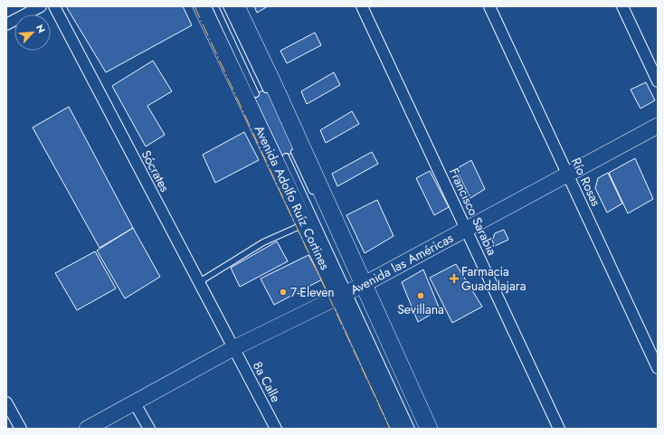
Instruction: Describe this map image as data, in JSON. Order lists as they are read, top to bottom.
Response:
{
  "streets": {
    "main road": ["Avenida Adolfo Ruíz Cortines", "Avenida las Américas"],
    "street": [
      "Sócrates",
      "Río Rosas",
      "Francisco Sarabia",
      "8a Calle"
    ]
  },
  "crossings": [
    ["Sócrates", "Avenida las Américas"],
    ["Sócrates", "8a Calle"],
    ["Río Rosas", "Avenida las Américas"],
    ["Avenida Adolfo Ruíz Cortines", "Avenida las Américas"],
    ["Francisco Sarabia", "Avenida las Américas"],
    ["Avenida las Américas", "8a Calle"]
  ],
  "places": {
    "health": ["Farmacia Guadalajara"],
    "other": ["7-Eleven", "Sevillana"]
  },
  "north": "top right"
}
